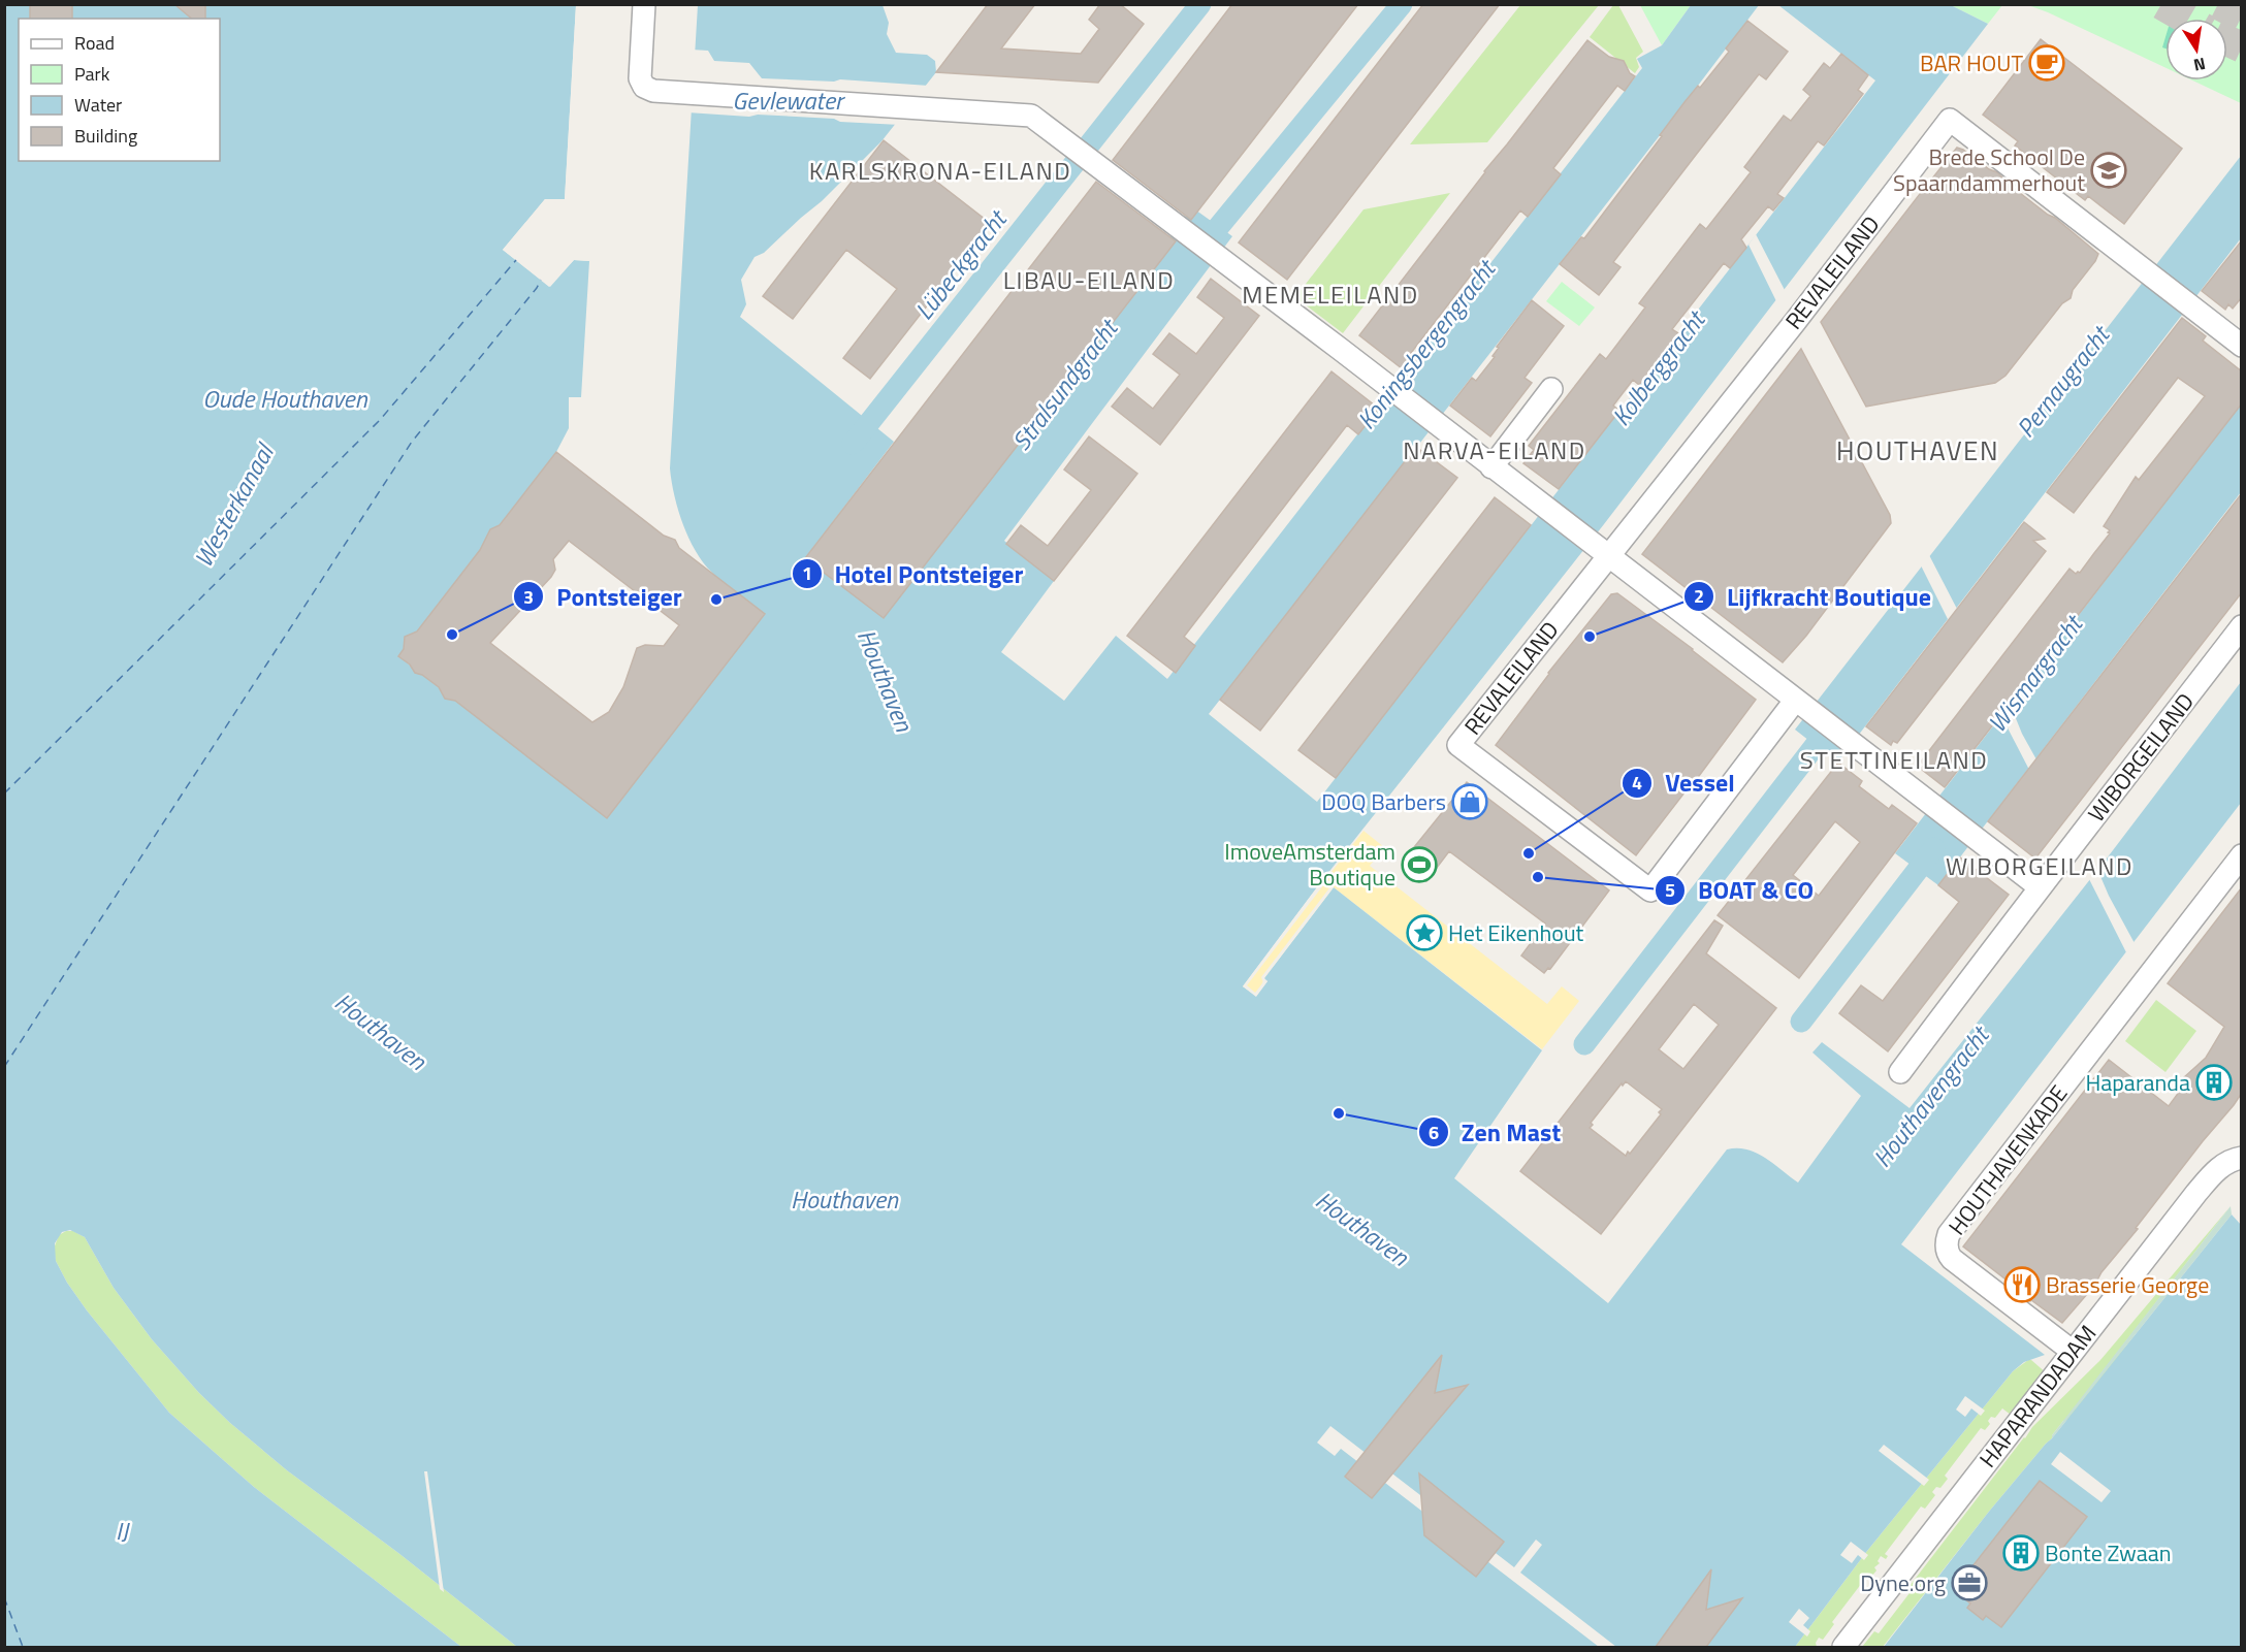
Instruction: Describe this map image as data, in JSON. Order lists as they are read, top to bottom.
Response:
{
  "streets": {
    "street": [
      "REVALEILAND",
      "WIBORGEILAND",
      "HOUTHAVENKADE",
      "HAPARANDADAM"
    ]
  },
  "crossings": [
    ["HOUTHAVENKADE", "HAPARANDADAM"]
  ],
  "districts": [
    "KARLSKRONA-EILAND",
    "LIBAU-EILAND",
    "MEMELEILAND",
    "NARVA-EILAND",
    "HOUTHAVEN",
    "STETTINEILAND",
    "WIBORGEILAND"
  ],
  "water": [
    "Gevlewater",
    "Lübeckgracht",
    "Koningsbergengracht",
    "Kolberggracht",
    "Pernaugracht",
    "Stralsundgracht",
    "Oude Houthaven",
    "Westerkanaal",
    "Wismargracht",
    "Houthaven",
    "Houthavengracht",
    "IJ"
  ],
  "places": {
    "cafe": ["BAR HOUT"],
    "school or university": ["Brede School De Spaarndammerhout"],
    "other": [
      "Hotel Pontsteiger",
      "Pontsteiger",
      "Lijfkracht Boutique",
      "Vessel",
      "BOAT & CO",
      "Zen Mast"
    ],
    "shop": ["DOQ Barbers"],
    "sports": ["ImoveAmsterdam Boutique"],
    "place": ["Het Eikenhout"],
    "building": ["Haparanda", "Bonte Zwaan"],
    "restaurant": ["Brasserie George"],
    "office": ["Dyne.org"]
  },
  "legend": [
    "Road",
    "Park",
    "Water",
    "Building"
  ],
  "north": "bottom"
}
